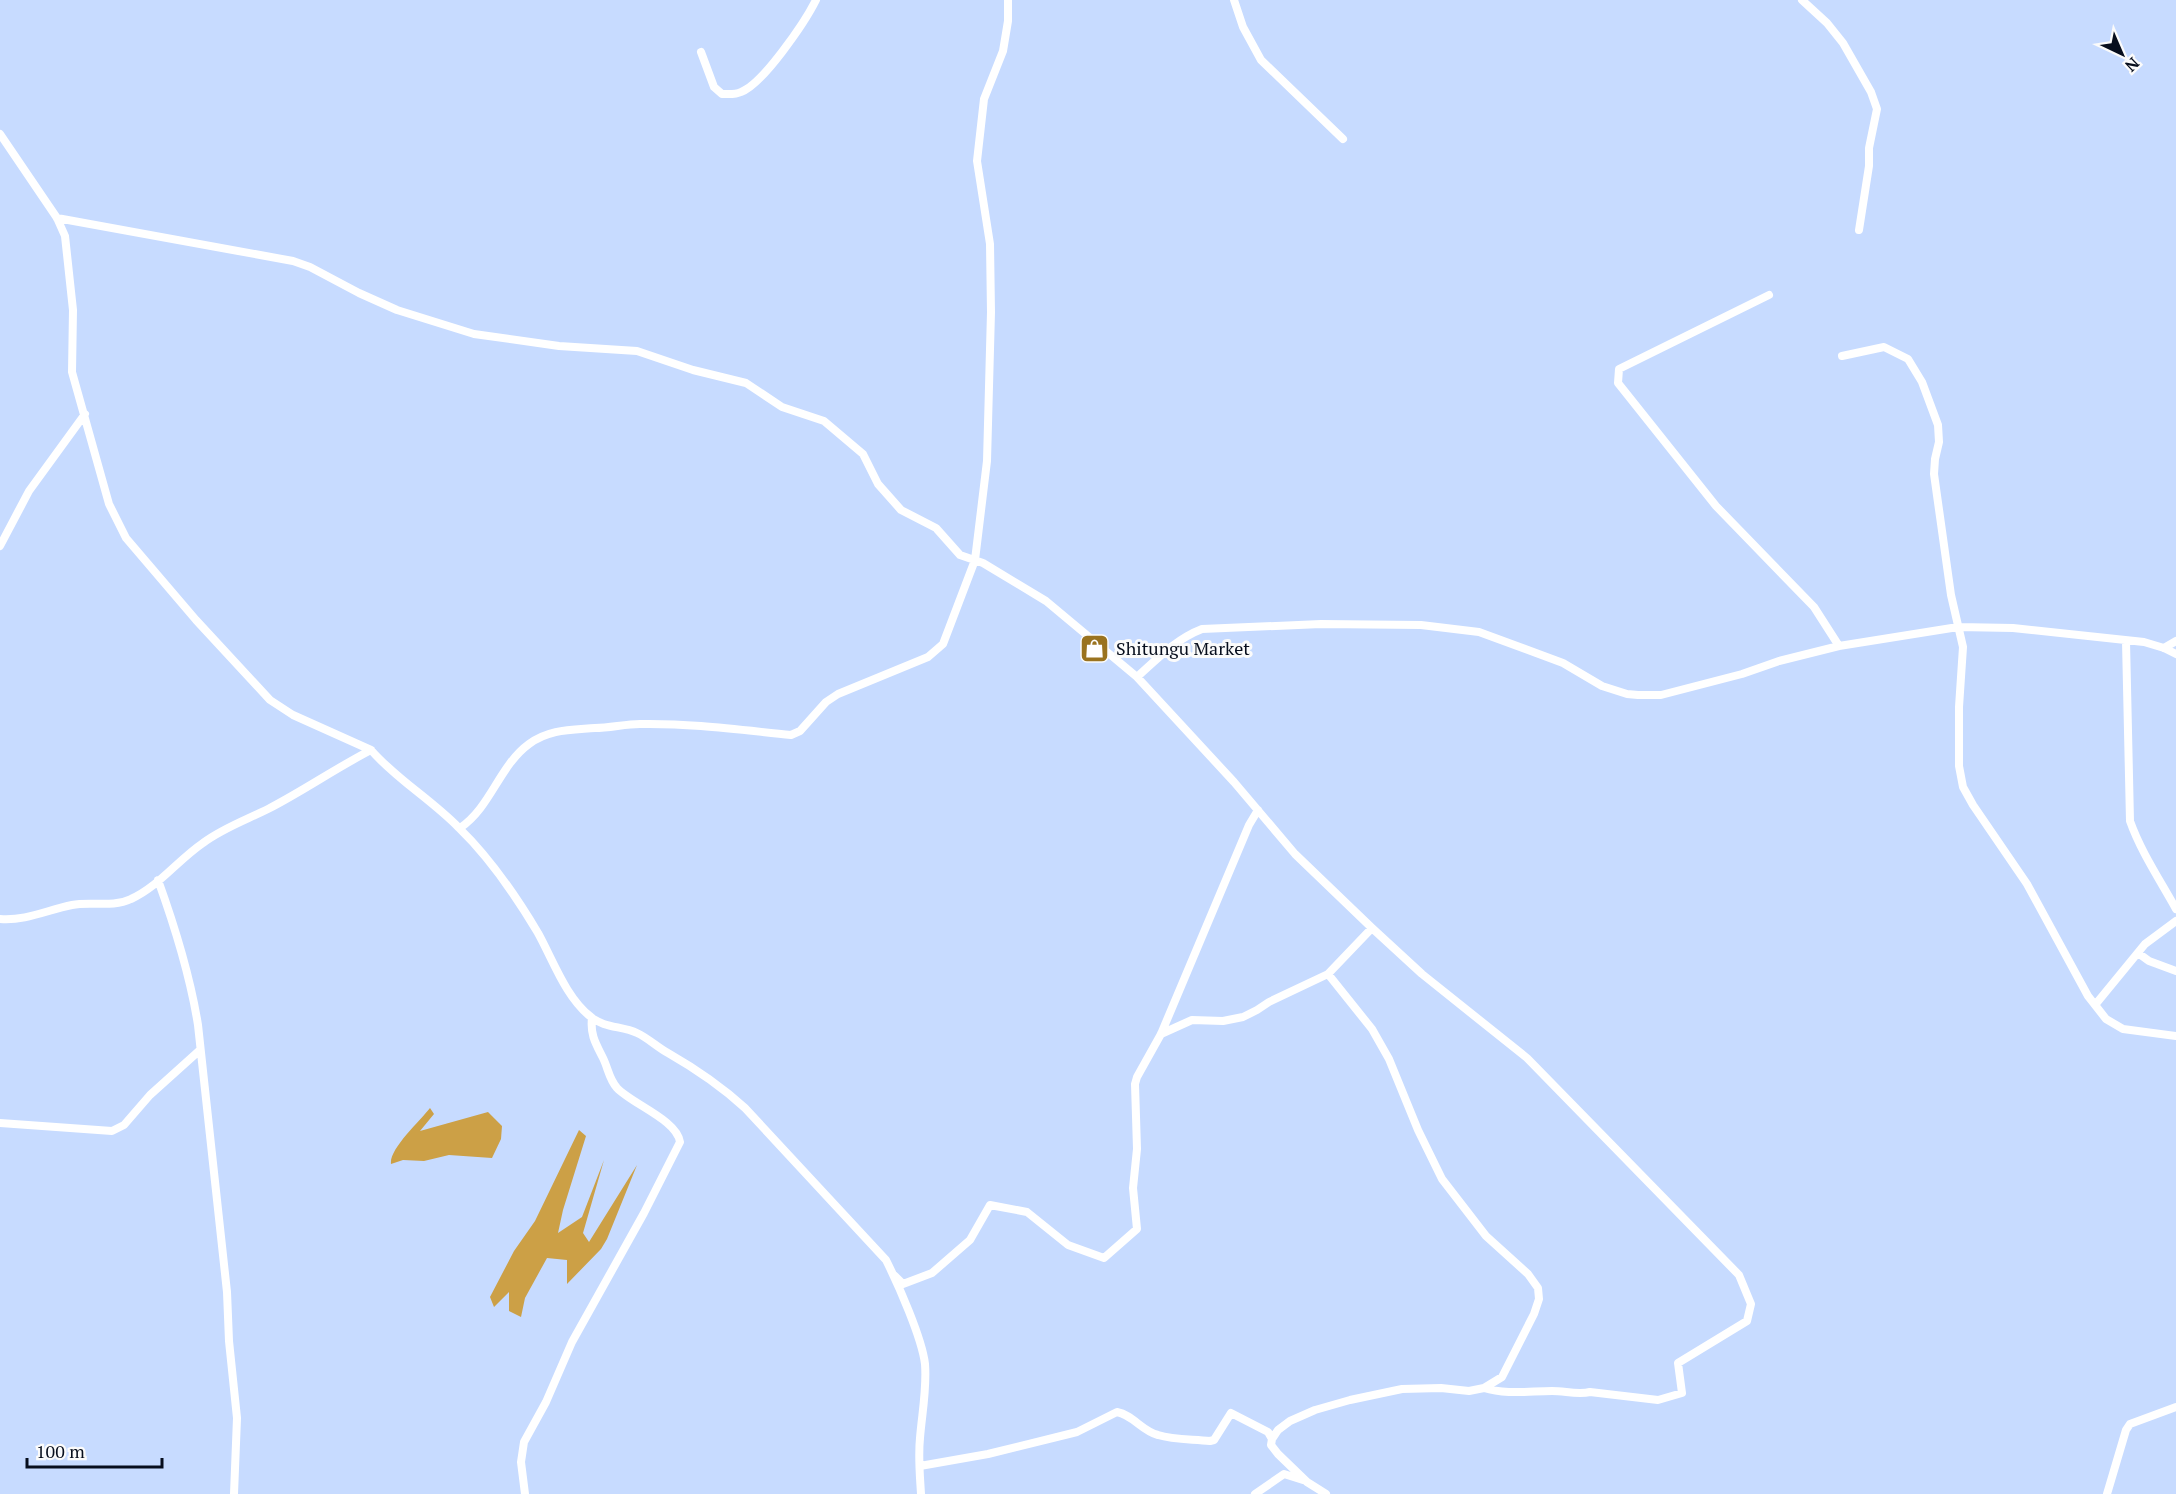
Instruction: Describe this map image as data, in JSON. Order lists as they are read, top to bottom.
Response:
{
  "places": {
    "shop": ["Shitungu Market"]
  },
  "scale_bar": "100 m",
  "north": "bottom right"
}
